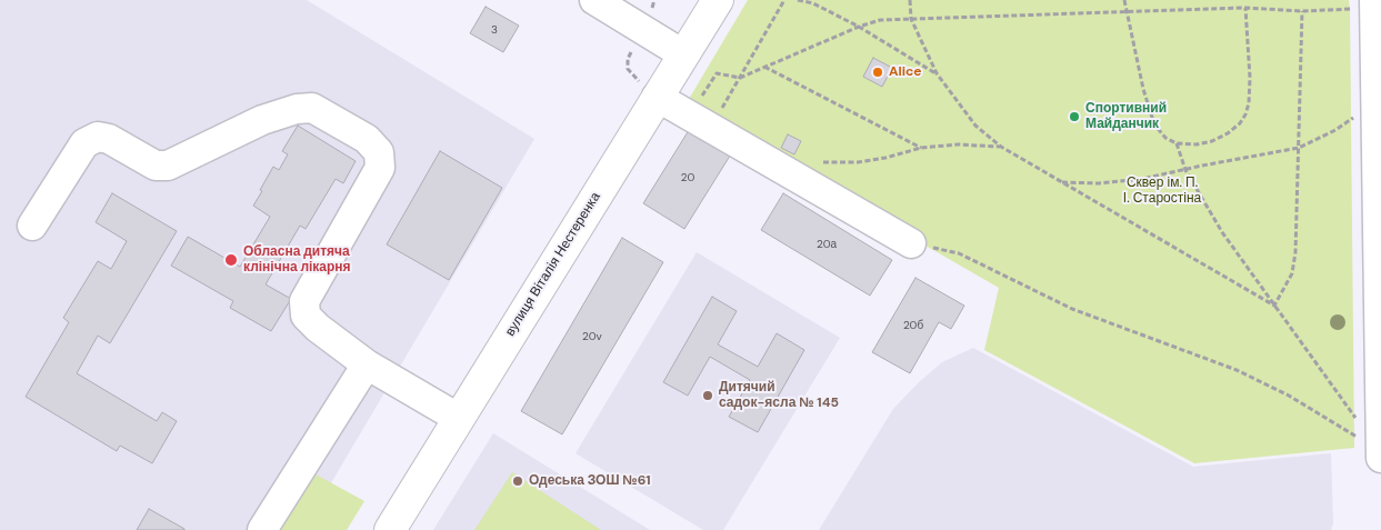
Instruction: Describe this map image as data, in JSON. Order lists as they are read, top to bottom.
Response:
{
  "streets": {
    "main road": ["вулиця Віталія Нестеренка"]
  },
  "parks": ["Сквер ім. П. І. Старостіна"],
  "places": [
    "Alice",
    "Спортивний Майданчик",
    "Обласна дитяча клінічна лікарня",
    "Дитячий садок-ясла № 145",
    "Одеська ЗОШ №61"
  ],
  "house_numbers": [
    "3",
    "20",
    "20а",
    "20б",
    "20v"
  ]
}
